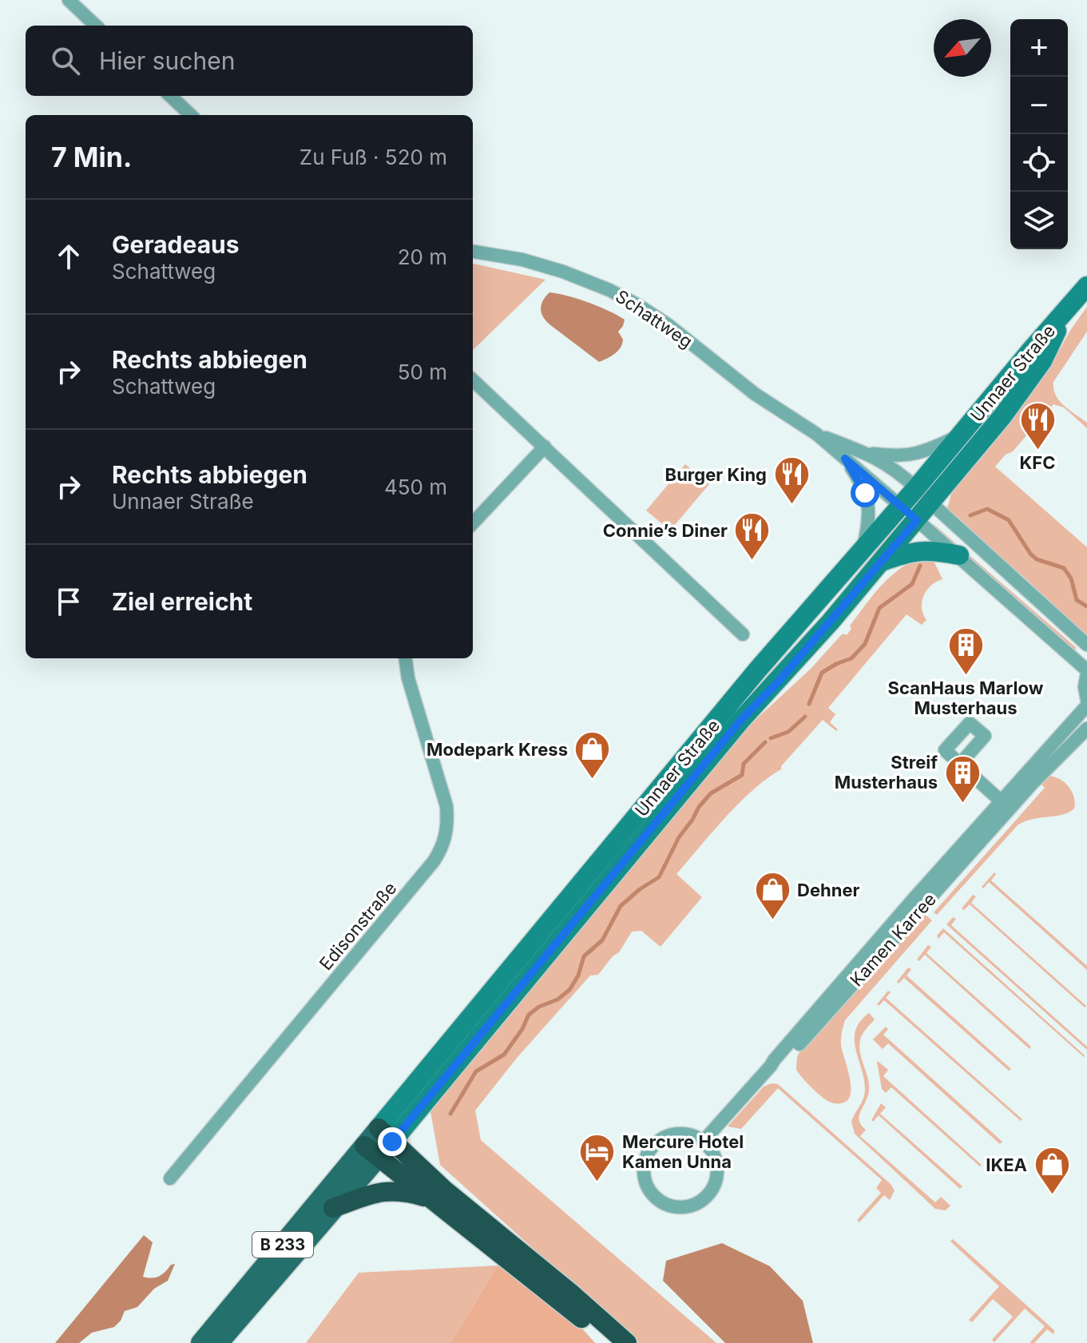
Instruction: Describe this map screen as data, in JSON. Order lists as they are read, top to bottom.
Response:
{
  "streets": {
    "main road": ["Schattweg", "Unnaer Straße", "B 233"],
    "street": ["Edisonstraße", "Kamen Karree"]
  },
  "crossings": [
    ["Schattweg", "Unnaer Straße"]
  ],
  "places": {
    "restaurant": ["KFC", "Burger King", "Connie’s Diner"],
    "building": ["ScanHaus Marlow Musterhaus", "Streif Musterhaus"],
    "shop": ["Modepark Kress", "Dehner", "IKEA"],
    "hotel": ["Mercure Hotel Kamen Unna"]
  },
  "north": "bottom left",
  "page": {
    "map_buttons": ["+", "−"],
    "search": "Hier suchen",
    "heading": ["7 Min.", "Zu Fuß · 520 m"],
    "list": [
      ["Geradeaus", "Schattweg", "20 m"],
      ["Rechts abbiegen", "Schattweg", "50 m"],
      ["Rechts abbiegen", "Unnaer Straße", "450 m"],
      "Ziel erreicht"
    ]
  }
}
